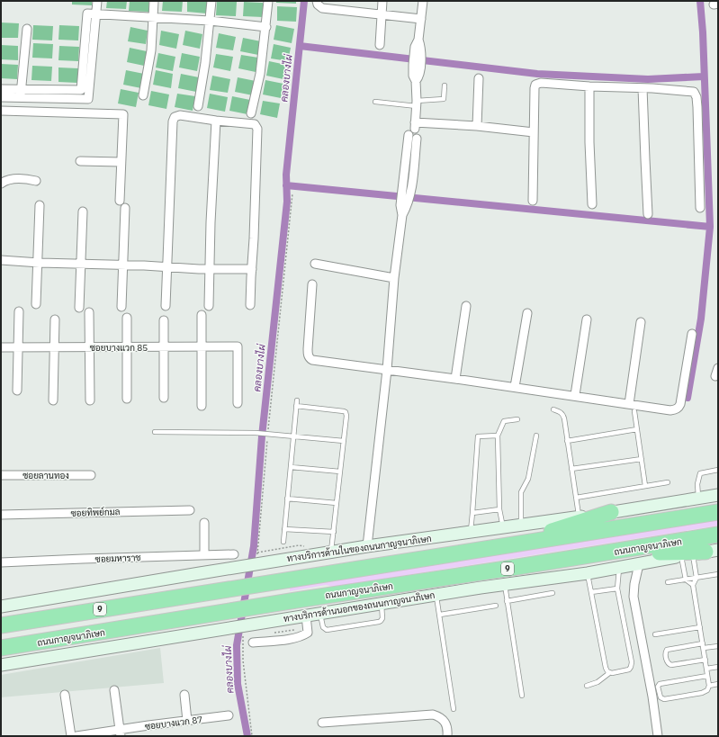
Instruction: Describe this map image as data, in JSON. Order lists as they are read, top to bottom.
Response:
{
  "streets": {
    "highway": ["ถนนกาญจนาภิเษก", "9"],
    "main road": ["ทางบริการด้านในของถนนกาญจนาภิเษก", "ทางบริการด้านนอกของถนนกาญจนาภิเษก"],
    "street": [
      "ซอยบางแวก 85",
      "ซอยลานทอง",
      "ซอยทิพย์กมล",
      "ซอยมหาราช",
      "ซอยบางแวก 87"
    ]
  },
  "water": ["คลองบางไผ่"]
}
